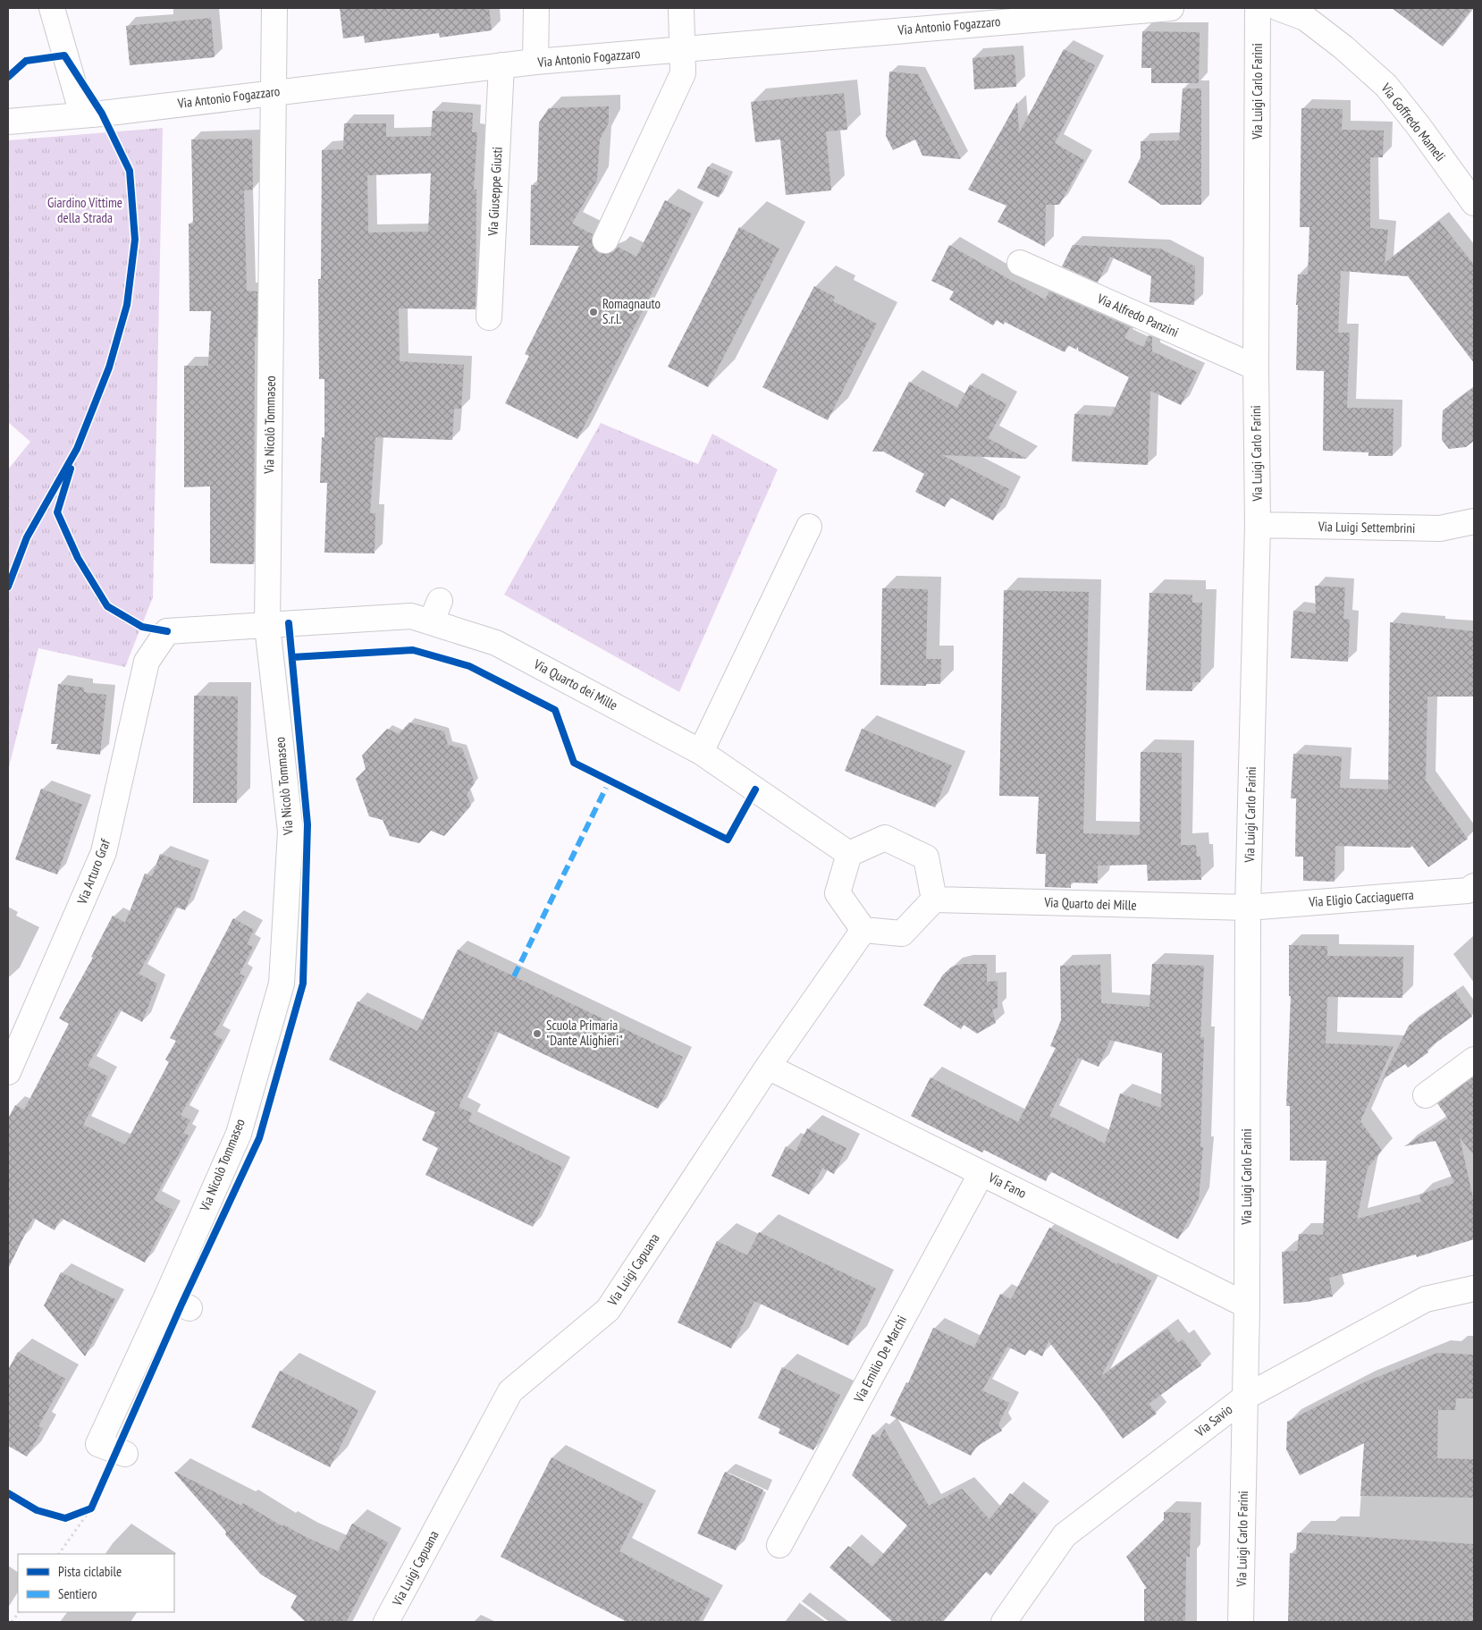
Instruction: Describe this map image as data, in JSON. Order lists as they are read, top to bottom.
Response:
{
  "streets": {
    "street": [
      "Via Antonio Fogazzaro",
      "Via Luigi Carlo Farini",
      "Via Goffredo Mameli",
      "Via Giuseppe Giusti",
      "Via Alfredo Panzini",
      "Via Nicolò Tommaseo",
      "Via Luigi Settembrini",
      "Via Quarto dei Mille",
      "Via Arturo Graf",
      "Via Eligio Cacciaguerra",
      "Via Fano",
      "Via Luigi Capuana",
      "Via Emilio De Marchi",
      "Via Savio"
    ]
  },
  "crossings": [
    ["Via Antonio Fogazzaro", "Via Giuseppe Giusti"],
    ["Via Antonio Fogazzaro", "Via Nicolò Tommaseo"],
    ["Via Luigi Carlo Farini", "Via Alfredo Panzini"],
    ["Via Luigi Carlo Farini", "Via Luigi Settembrini"],
    ["Via Luigi Carlo Farini", "Via Quarto dei Mille"],
    ["Via Luigi Carlo Farini", "Via Eligio Cacciaguerra"],
    ["Via Luigi Carlo Farini", "Via Fano"],
    ["Via Luigi Carlo Farini", "Via Savio"],
    ["Via Nicolò Tommaseo", "Via Quarto dei Mille"],
    ["Via Quarto dei Mille", "Via Arturo Graf"],
    ["Via Quarto dei Mille", "Via Eligio Cacciaguerra"],
    ["Via Quarto dei Mille", "Via Luigi Capuana"],
    ["Via Fano", "Via Luigi Capuana"],
    ["Via Fano", "Via Emilio De Marchi"]
  ],
  "parks": ["Giardino Vittime della Strada"],
  "places": ["Romagnauto S.r.l.", "Scuola Primaria \"Dante Alighieri\""],
  "legend": ["Pista ciclabile", "Sentiero"]
}
